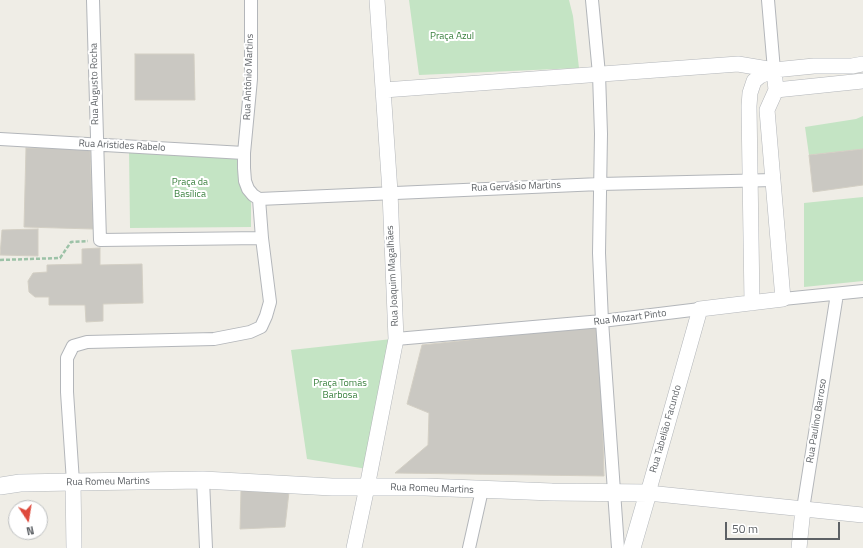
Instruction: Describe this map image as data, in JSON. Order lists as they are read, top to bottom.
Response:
{
  "streets": {
    "main road": ["Rua Tabelião Facundo", "Rua Romeu Martins"],
    "street": [
      "Rua Antônio Martins",
      "Rua Augusto Rocha",
      "Rua Aristides Rabelo",
      "Rua Gervásio Martins",
      "Rua Joaquim Magalhães",
      "Rua Mozart Pinto",
      "Rua Paulino Barroso"
    ]
  },
  "crossings": [
    ["Rua Antônio Martins", "Rua Aristides Rabelo"],
    ["Rua Antônio Martins", "Rua Gervásio Martins"],
    ["Rua Augusto Rocha", "Rua Aristides Rabelo"],
    ["Rua Gervásio Martins", "Rua Joaquim Magalhães"],
    ["Rua Joaquim Magalhães", "Rua Mozart Pinto"],
    ["Rua Joaquim Magalhães", "Rua Romeu Martins"],
    ["Rua Mozart Pinto", "Rua Paulino Barroso"],
    ["Rua Mozart Pinto", "Rua Tabelião Facundo"],
    ["Rua Paulino Barroso", "Rua Romeu Martins"],
    ["Rua Tabelião Facundo", "Rua Romeu Martins"]
  ],
  "parks": ["Praça Azul", "Praça da Basílica", "Praça Tomás Barbosa"],
  "scale_bar": "50 m",
  "north": "bottom"
}
